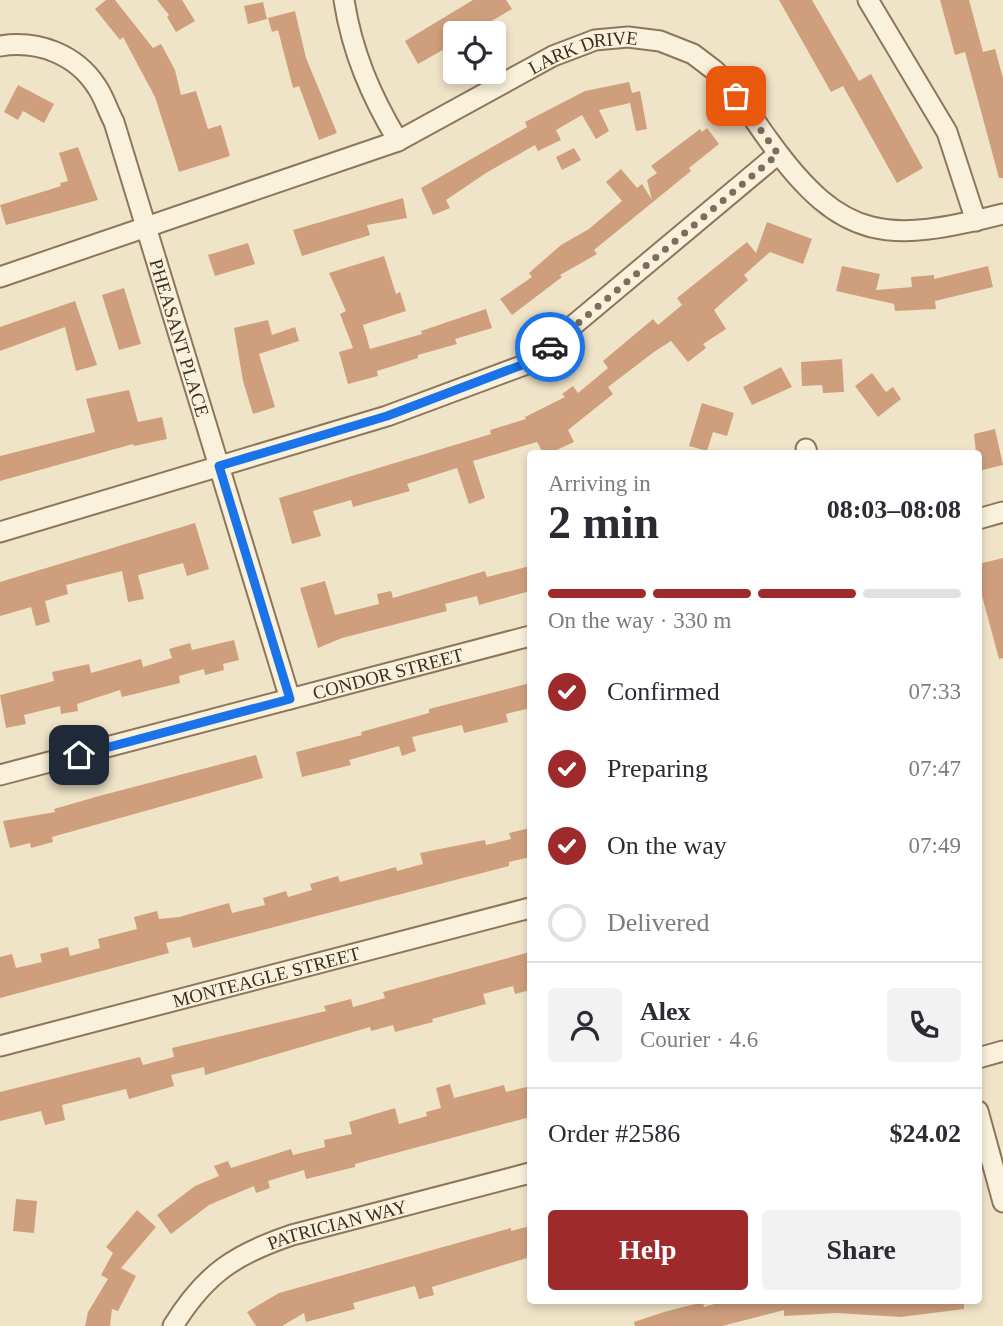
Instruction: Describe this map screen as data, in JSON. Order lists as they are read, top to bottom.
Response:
{
  "streets": {
    "street": [
      "LARK DRIVE",
      "PHEASANT PLACE",
      "CONDOR STREET",
      "MONTEAGLE STREET",
      "PATRICIAN WAY"
    ]
  },
  "crossings": [
    ["LARK DRIVE", "PHEASANT PLACE"],
    ["PHEASANT PLACE", "CONDOR STREET"]
  ],
  "page": {
    "heading": ["2 min", "Arriving in", "08:03–08:08"],
    "panel": [
      "Alex",
      "Courier · 4.6",
      "Order #2586",
      "$24.02"
    ],
    "bar": "On the way · 330 m",
    "list": [
      ["Confirmed", "07:33"],
      ["Preparing", "07:47"],
      ["On the way", "07:49"],
      "Delivered"
    ],
    "buttons": ["Help", "Share"]
  }
}
